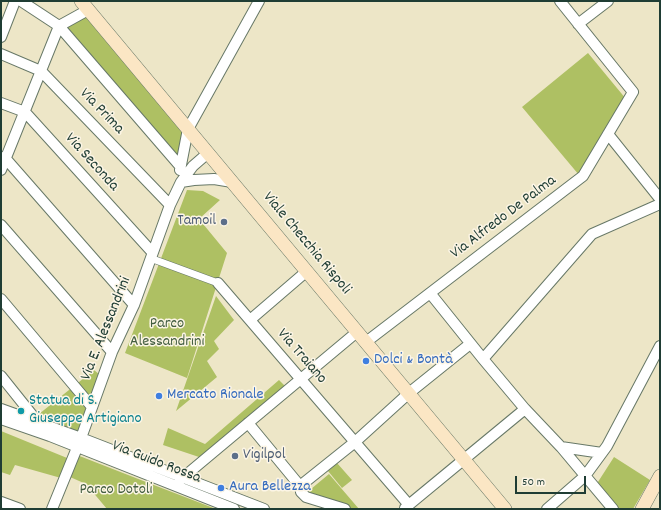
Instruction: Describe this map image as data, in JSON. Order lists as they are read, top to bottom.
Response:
{
  "streets": {
    "main road": ["Viale Checchia Rispoli"],
    "street": [
      "Via Prima",
      "Via Seconda",
      "Via Alfredo De Palma",
      "Via E. Alessandrini",
      "Via Traiano",
      "Via Guido Rossa"
    ]
  },
  "crossings": [
    ["Via Prima", "Via E. Alessandrini"],
    ["Via Seconda", "Via E. Alessandrini"],
    ["Via Seconda", "Via Traiano"],
    ["Via Alfredo De Palma", "Viale Checchia Rispoli"],
    ["Viale Checchia Rispoli", "Via E. Alessandrini"],
    ["Via E. Alessandrini", "Via Traiano"],
    ["Via E. Alessandrini", "Via Guido Rossa"]
  ],
  "parks": ["Parco Alessandrini", "Parco Dotoli"],
  "places": [
    "Tamoil",
    "Dolci & Bontà",
    "Mercato Rionale",
    "Statua di S. Giuseppe Artigiano",
    "Vigilpol",
    "Aura Bellezza"
  ],
  "scale_bar": "50 m"
}
